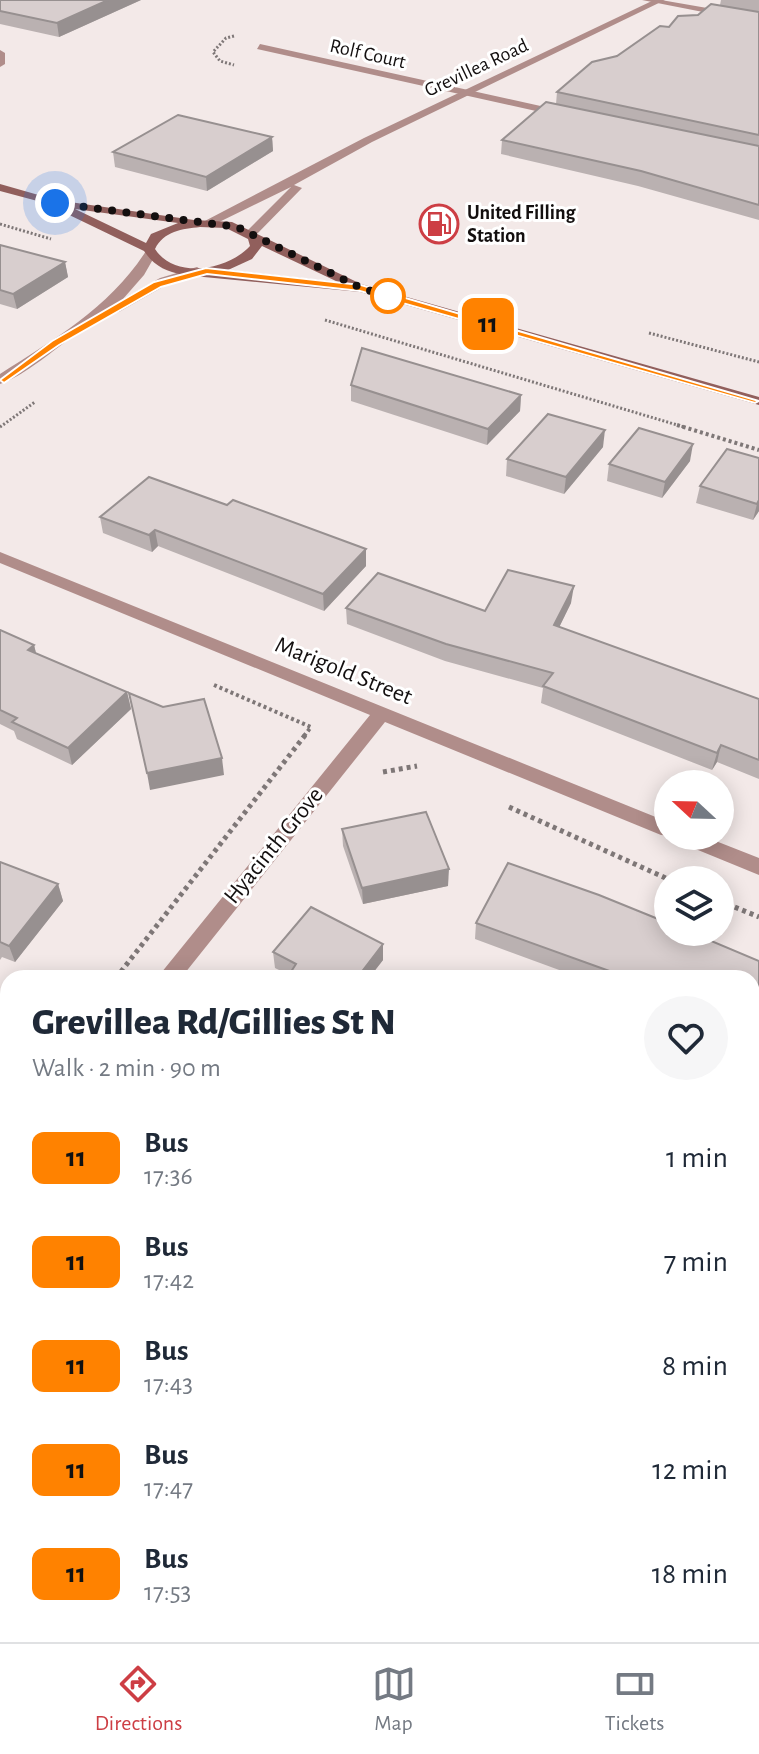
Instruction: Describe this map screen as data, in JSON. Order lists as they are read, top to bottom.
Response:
{
  "streets": {
    "street": [
      "Rolf Court",
      "Grevillea Road",
      "Marigold Street",
      "Hyacinth Grove"
    ]
  },
  "crossings": [
    ["Rolf Court", "Grevillea Road"],
    ["Marigold Street", "Hyacinth Grove"]
  ],
  "places": {
    "fuel station": ["United Filling Station"]
  },
  "lines": ["bus line 11"],
  "north": "left",
  "page": {
    "on_map": "11",
    "heading": ["Grevillea Rd/Gillies St N", "Walk · 2 min · 90 m"],
    "list": [
      {
        "mark": "11",
        "name": "Bus",
        "note": "17:36",
        "value": "1 min"
      },
      {
        "mark": "11",
        "name": "Bus",
        "note": "17:42",
        "value": "7 min"
      },
      {
        "mark": "11",
        "name": "Bus",
        "note": "17:43",
        "value": "8 min"
      },
      {
        "mark": "11",
        "name": "Bus",
        "note": "17:47",
        "value": "12 min"
      },
      {
        "mark": "11",
        "name": "Bus",
        "note": "17:53",
        "value": "18 min"
      }
    ],
    "tabs": ["Directions", "Map", "Tickets"]
  }
}
